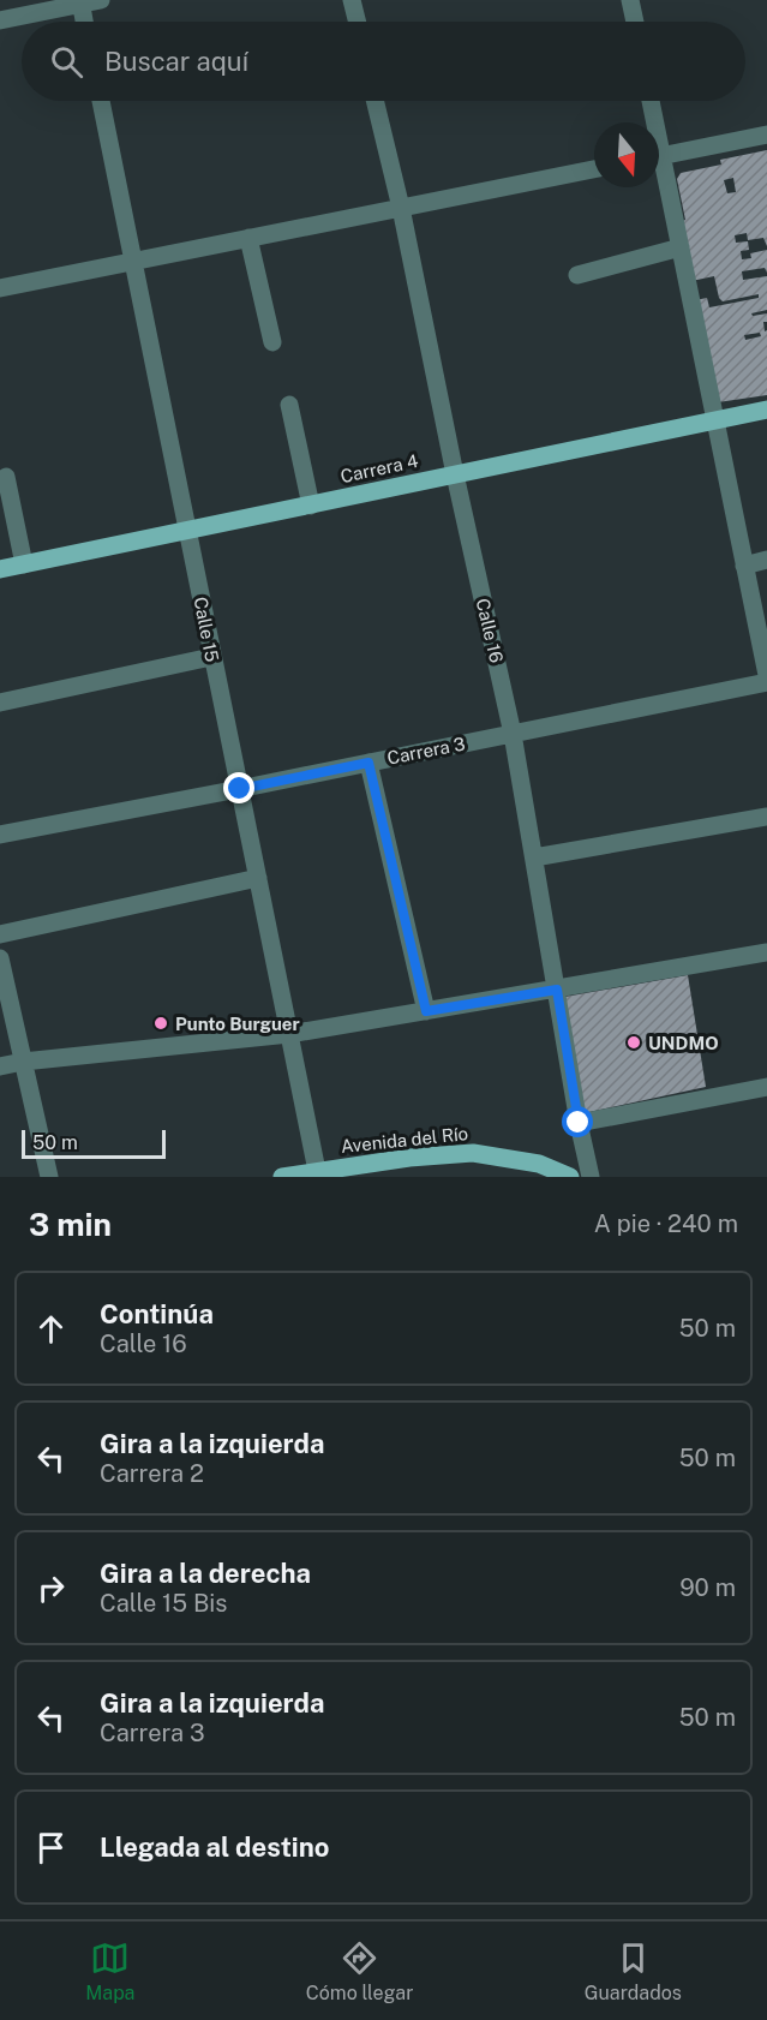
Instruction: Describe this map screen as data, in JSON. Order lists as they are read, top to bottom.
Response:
{
  "streets": {
    "main road": ["Carrera 4", "Avenida del Río"],
    "street": ["Calle 15", "Calle 16", "Carrera 3"]
  },
  "crossings": [
    ["Carrera 4", "Calle 15"],
    ["Carrera 4", "Calle 16"],
    ["Calle 15", "Carrera 3"],
    ["Calle 15", "Avenida del Río"],
    ["Calle 16", "Carrera 3"]
  ],
  "places": ["Punto Burguer", "UNDMO"],
  "scale_bar": "50 m",
  "north": "bottom",
  "page": {
    "search": "Buscar aquí",
    "scale": "50 m",
    "heading": ["3 min", "A pie · 240 m"],
    "list": [
      ["Continúa", "Calle 16", "50 m"],
      ["Gira a la izquierda", "Carrera 2", "50 m"],
      ["Gira a la derecha", "Calle 15 Bis", "90 m"],
      ["Gira a la izquierda", "Carrera 3", "50 m"],
      "Llegada al destino"
    ],
    "nav": ["Mapa", "Cómo llegar", "Guardados"]
  }
}
